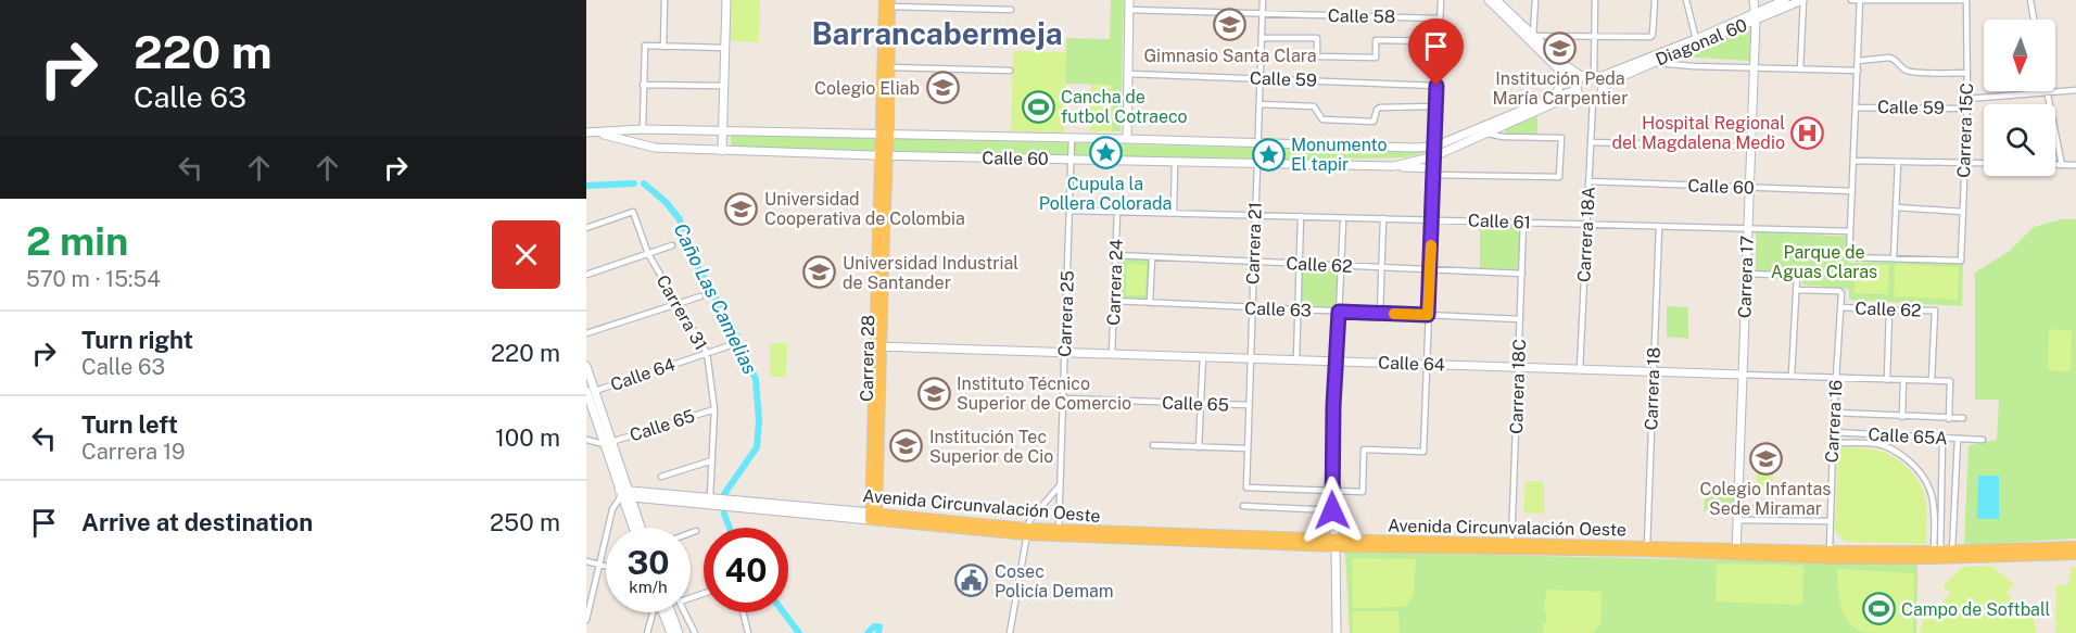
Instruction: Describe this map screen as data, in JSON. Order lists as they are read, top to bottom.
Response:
{
  "streets": {
    "main road": ["Carrera 28", "Avenida Circunvalación Oeste"],
    "street": [
      "Calle 58",
      "Diagonal 60",
      "Calle 59",
      "Carrera 15C",
      "Calle 60",
      "Calle 61",
      "Carrera 18A",
      "Carrera 21",
      "Calle 62",
      "Carrera 17",
      "Carrera 24",
      "Calle 63",
      "Carrera 31",
      "Carrera 25",
      "Calle 64",
      "Carrera 18C",
      "Carrera 18",
      "Calle 65",
      "Carrera 16",
      "Calle 65A"
    ]
  },
  "crossings": [
    ["Calle 58", "Carrera 21"],
    ["Diagonal 60", "Carrera 18A"],
    ["Diagonal 60", "Carrera 17"],
    ["Calle 59", "Carrera 15C"],
    ["Calle 59", "Carrera 21"],
    ["Calle 60", "Carrera 18A"],
    ["Calle 60", "Carrera 21"],
    ["Calle 60", "Carrera 17"],
    ["Calle 60", "Carrera 25"],
    ["Calle 60", "Carrera 28"],
    ["Calle 61", "Carrera 18A"],
    ["Calle 61", "Carrera 21"],
    ["Calle 61", "Carrera 17"],
    ["Calle 61", "Carrera 24"],
    ["Calle 61", "Carrera 25"],
    ["Calle 61", "Carrera 18C"],
    ["Calle 61", "Carrera 18"],
    ["Carrera 18A", "Calle 64"],
    ["Carrera 21", "Calle 62"],
    ["Carrera 21", "Calle 63"],
    ["Carrera 21", "Calle 64"],
    ["Carrera 21", "Calle 65"],
    ["Calle 62", "Carrera 24"],
    ["Calle 62", "Calle 64"],
    ["Calle 62", "Carrera 18C"],
    ["Calle 62", "Carrera 16"],
    ["Carrera 17", "Calle 64"],
    ["Carrera 17", "Avenida Circunvalación Oeste"],
    ["Carrera 24", "Calle 63"],
    ["Carrera 24", "Calle 64"],
    ["Calle 63", "Carrera 18C"],
    ["Carrera 31", "Calle 64"],
    ["Carrera 31", "Calle 65"],
    ["Carrera 31", "Avenida Circunvalación Oeste"],
    ["Carrera 25", "Calle 64"],
    ["Carrera 25", "Calle 65"],
    ["Carrera 25", "Avenida Circunvalación Oeste"],
    ["Carrera 28", "Calle 64"],
    ["Carrera 28", "Avenida Circunvalación Oeste"],
    ["Calle 64", "Carrera 18C"],
    ["Calle 64", "Carrera 18"],
    ["Calle 64", "Carrera 16"],
    ["Carrera 18C", "Avenida Circunvalación Oeste"],
    ["Carrera 18", "Avenida Circunvalación Oeste"],
    ["Carrera 16", "Calle 65A"],
    ["Carrera 16", "Avenida Circunvalación Oeste"],
    ["Calle 65A", "Avenida Circunvalación Oeste"]
  ],
  "districts": ["Barrancabermeja"],
  "water": ["Caño Las Camelias"],
  "parks": ["Parque de Aguas Claras"],
  "places": {
    "school or university": [
      "Gimnasio Santa Clara",
      "Institución Peda María Carpentier",
      "Colegio Eliab",
      "Universidad Cooperativa de Colombia",
      "Universidad Industrial de Santander",
      "Instituto Técnico Superior de Comercio",
      "Institución Tec Superior de Cio",
      "Colegio Infantas Sede Miramar"
    ],
    "sports": ["Cancha de futbol Cotraeco", "Campo de Softball"],
    "hospital": ["Hospital Regional del Magdalena Medio"],
    "place": ["Cupula la Pollera Colorada", "Monumento El tapir"],
    "public building": ["Cosec Policía Demam"]
  },
  "north": "bottom",
  "page": {
    "turn": ["220 m", "Calle 63"],
    "heading": ["2 min", "570 m · 15:54"],
    "list": [
      {
        "name": "Turn right",
        "note": "Calle 63",
        "value": "220 m"
      },
      {
        "name": "Turn left",
        "note": "Carrera 19",
        "value": "100 m"
      },
      {
        "name": "Arrive at destination",
        "value": "250 m"
      }
    ],
    "speed": "30 km/h",
    "limit": "40"
  }
}
